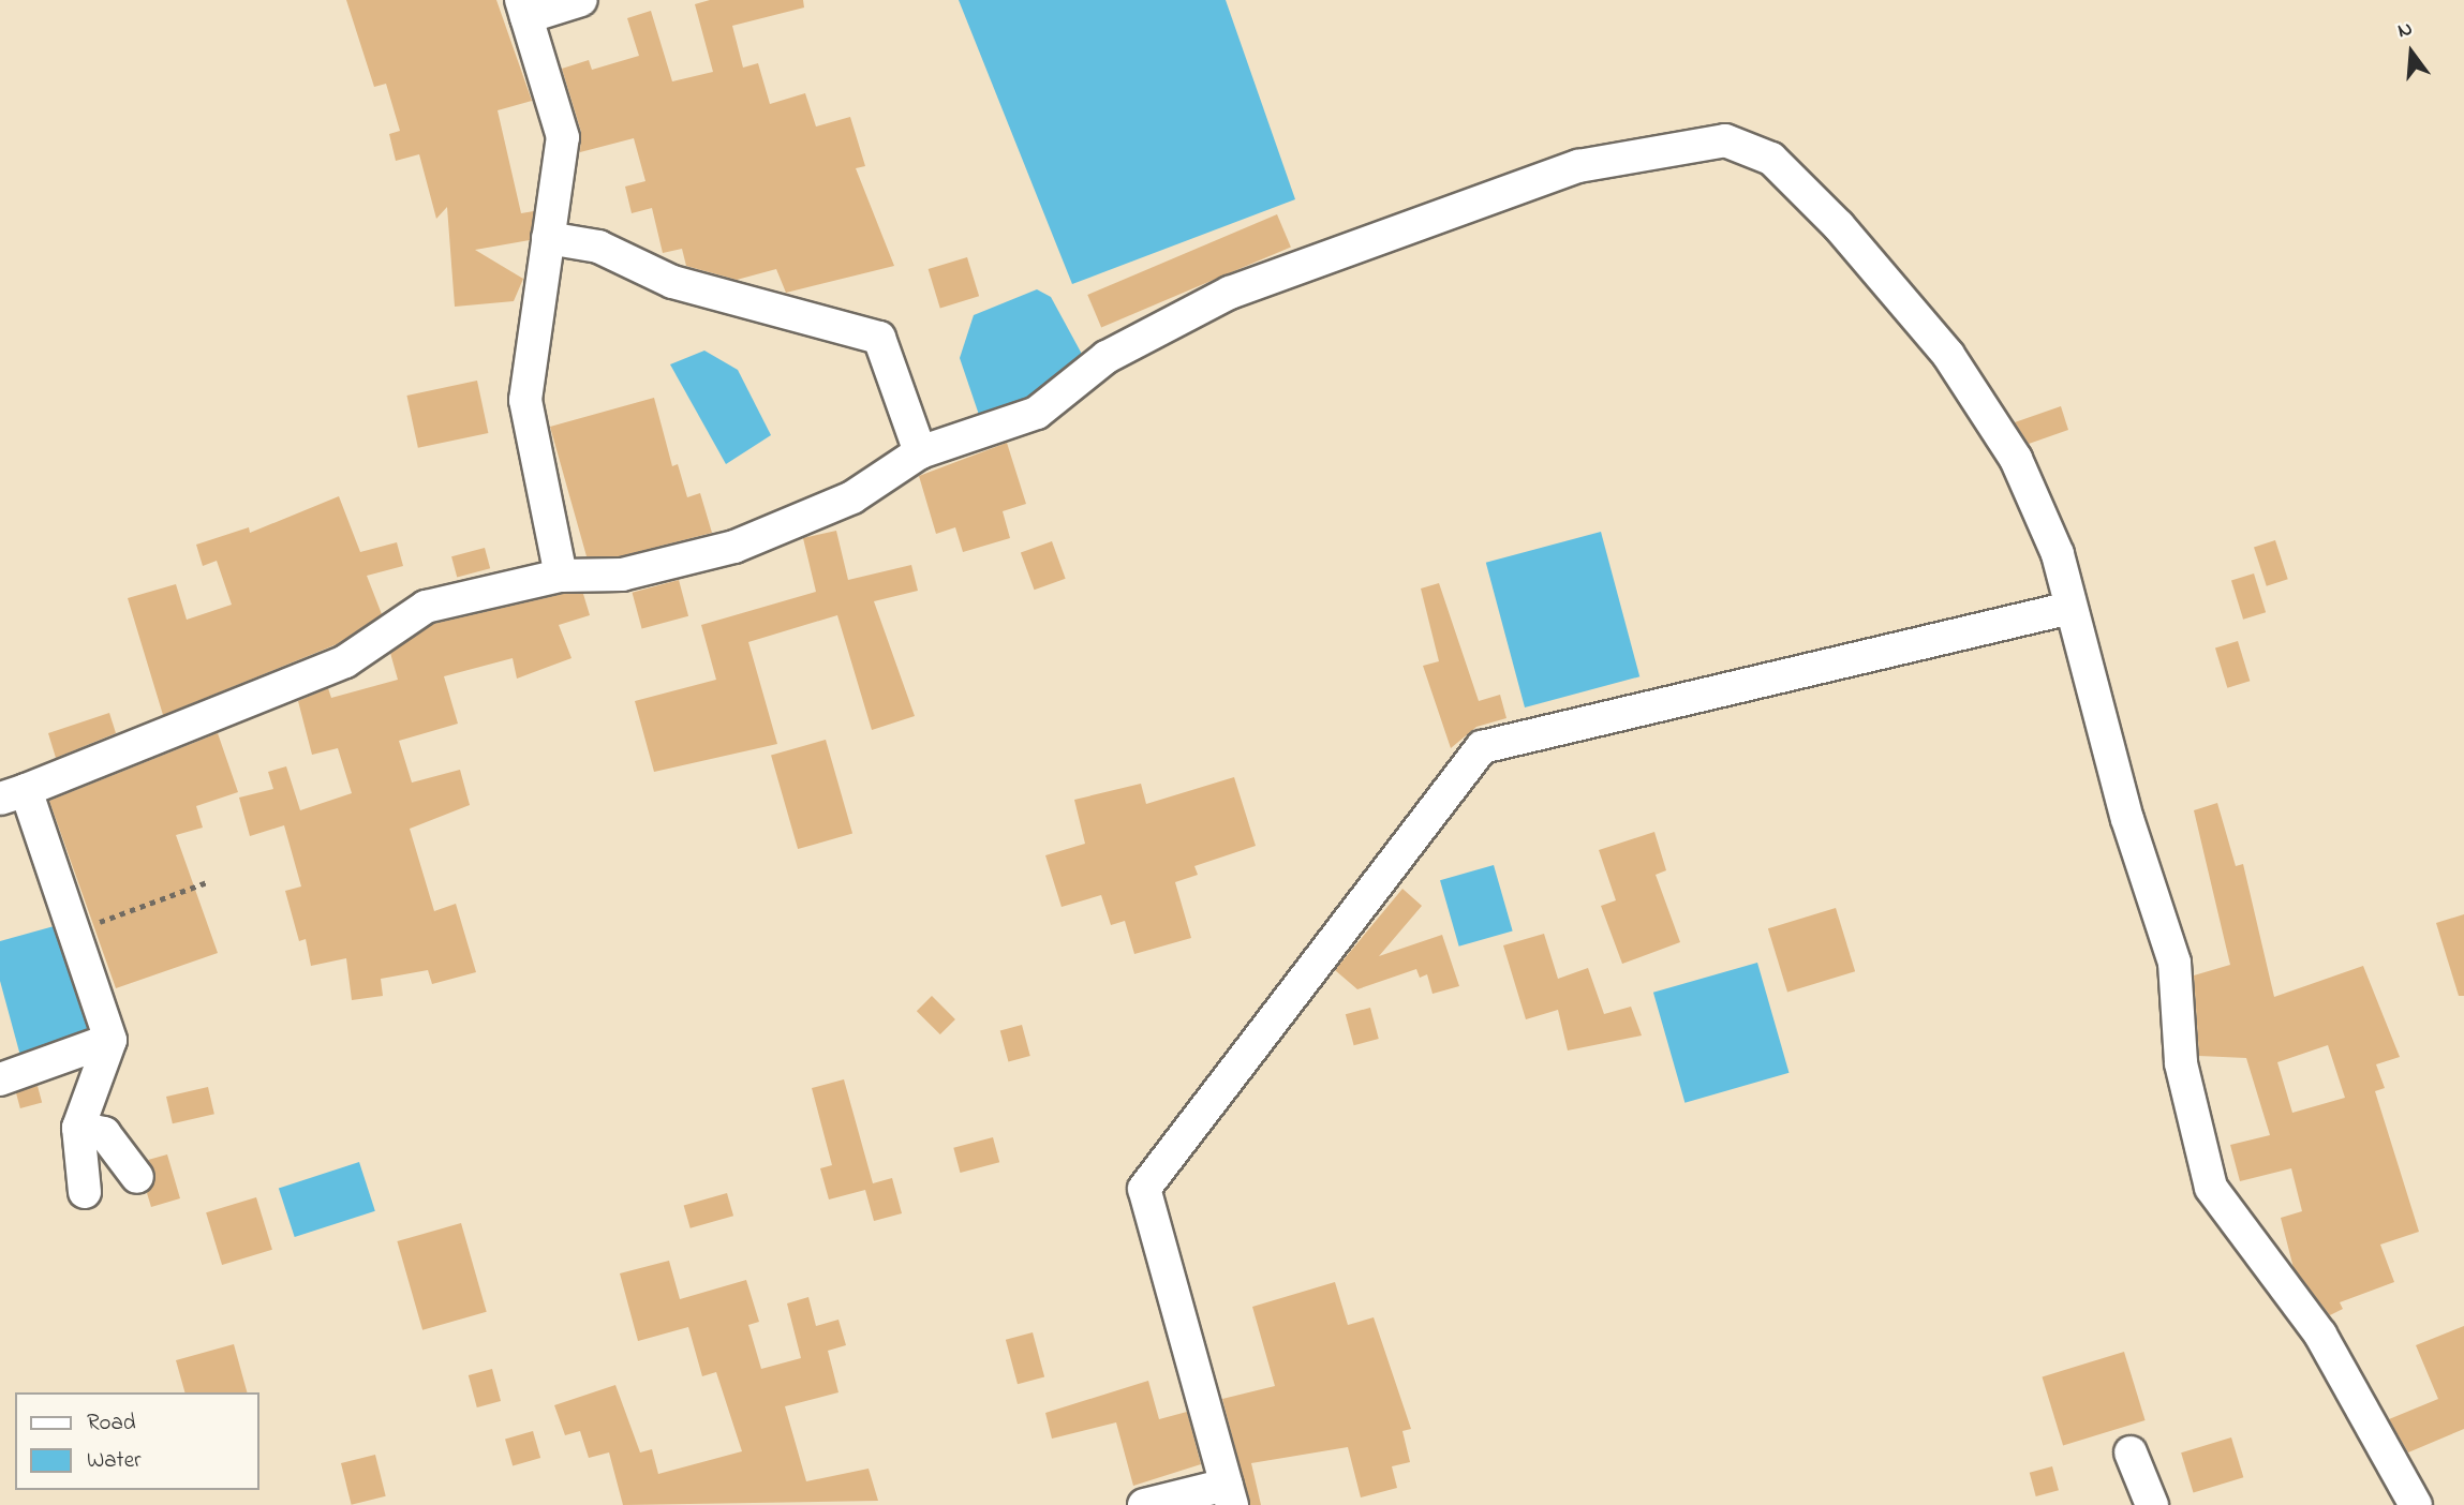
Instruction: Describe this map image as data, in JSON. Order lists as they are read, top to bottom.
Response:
{
  "legend": ["Road", "Water"],
  "north": "top"
}
